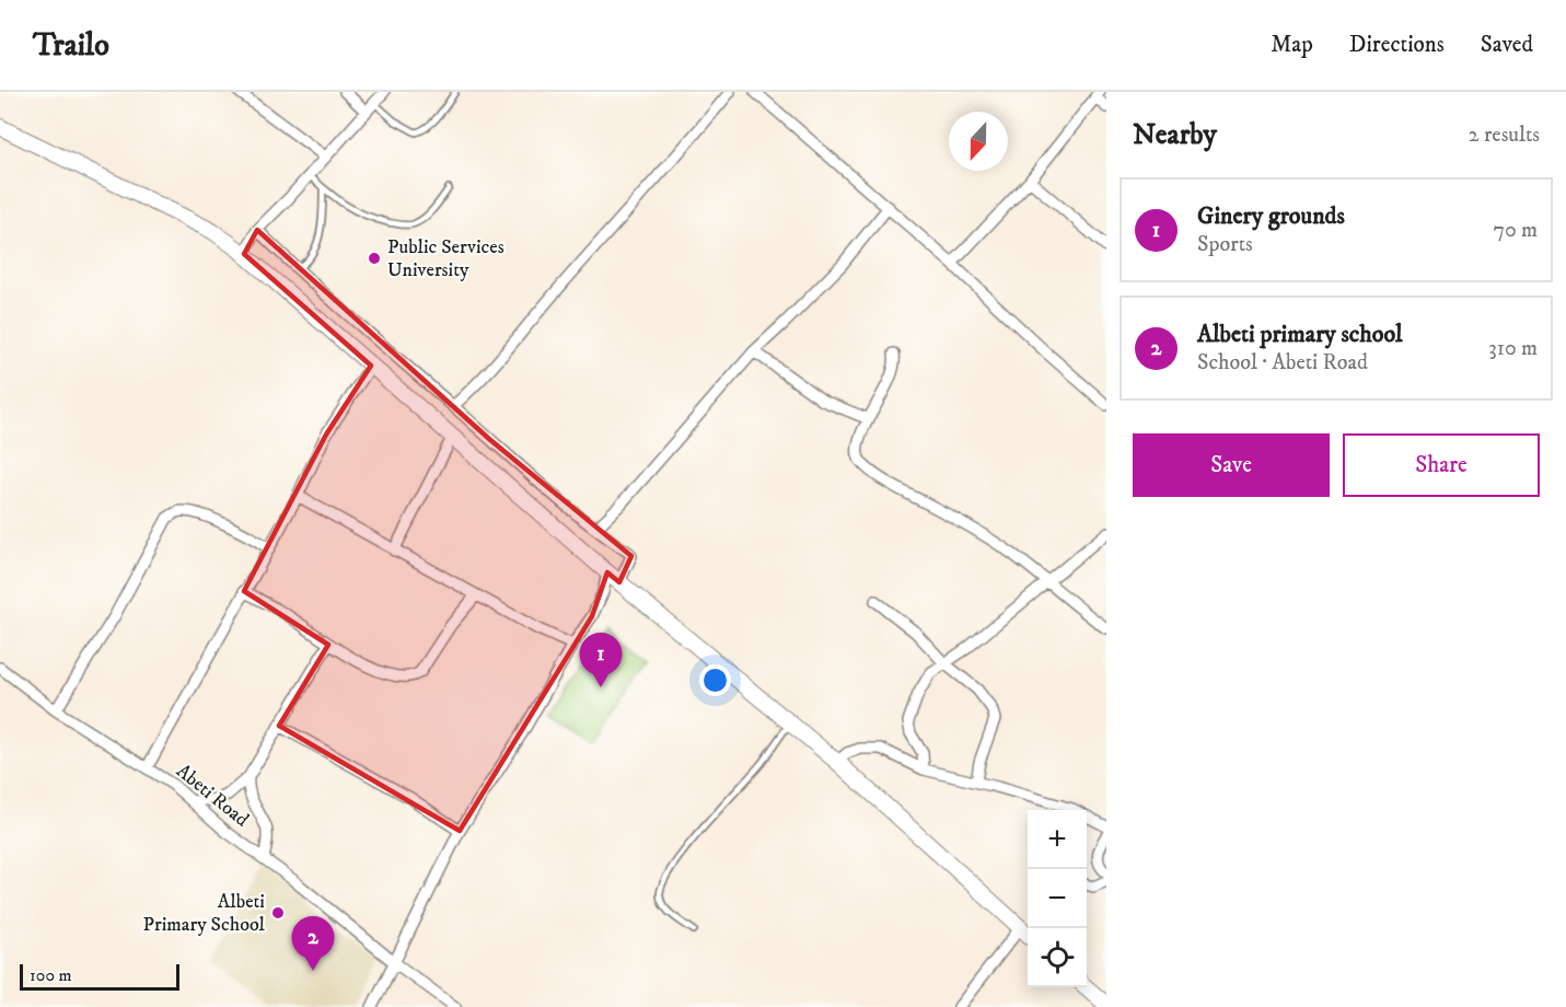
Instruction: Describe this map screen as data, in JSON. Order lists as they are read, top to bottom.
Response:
{
  "streets": {
    "street": ["Abeti Road"]
  },
  "places": ["Public Services University", "Albeti Primary School"],
  "scale_bar": "100 m",
  "north": "bottom",
  "page": {
    "header": "Trailo",
    "nav": ["Map", "Directions", "Saved"],
    "heading": ["Nearby", "2 results"],
    "list": [
      {
        "mark": "1",
        "name": "Ginery grounds",
        "note": "Sports",
        "value": "70 m"
      },
      {
        "mark": "2",
        "name": "Albeti primary school",
        "note": "School · Abeti Road",
        "value": "310 m"
      }
    ],
    "buttons": ["Save", "Share"],
    "pins": ["1", "2"],
    "map_buttons": ["+", "−"],
    "scale": "100 m"
  }
}
